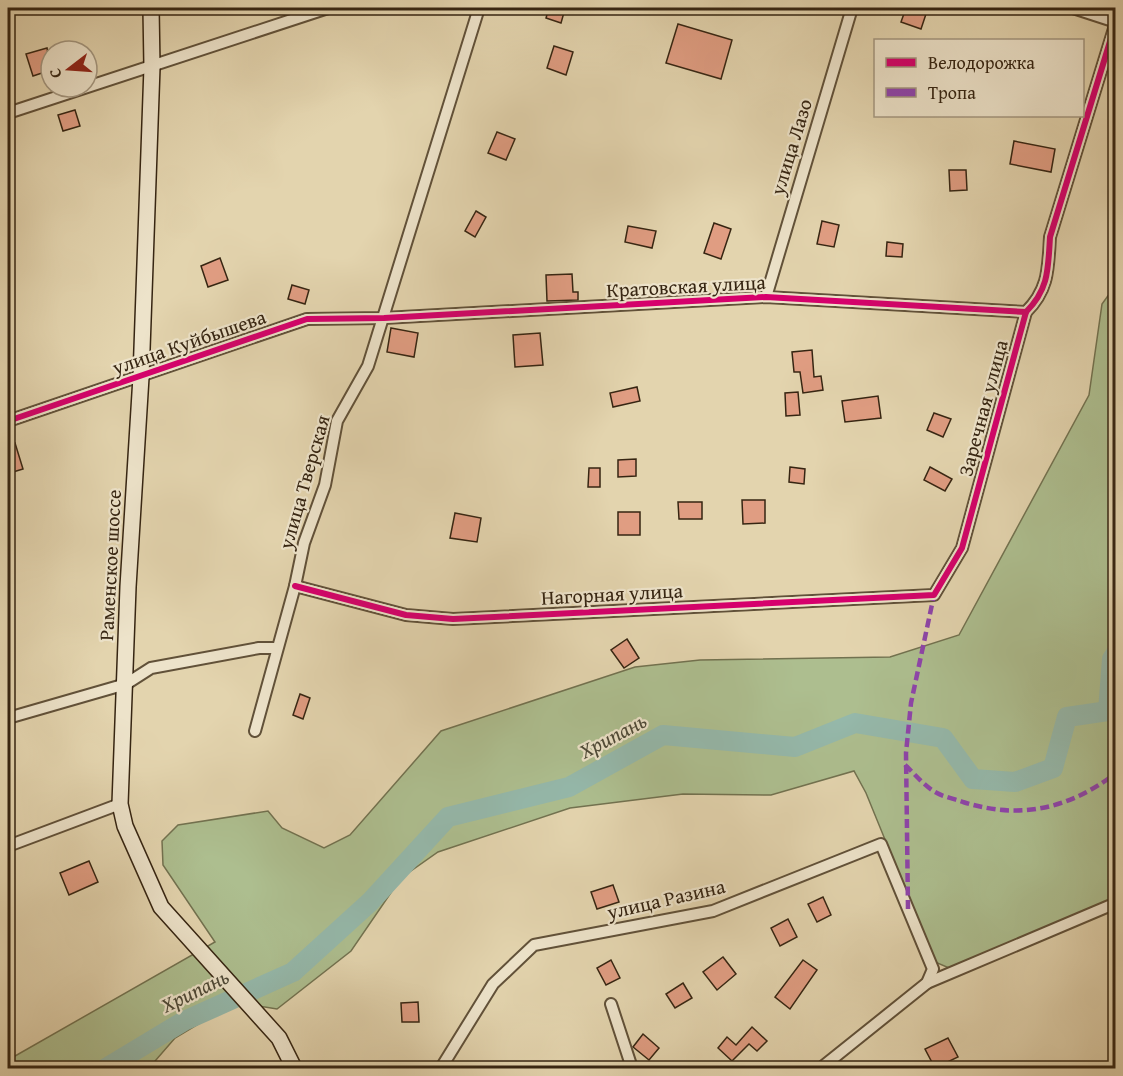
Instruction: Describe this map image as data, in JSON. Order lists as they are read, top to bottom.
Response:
{
  "streets": {
    "main road": ["Раменское шоссе"],
    "street": [
      "улица Лазо",
      "Кратовская улица",
      "улица Куйбышева",
      "Заречная улица",
      "улица Тверская",
      "Нагорная улица",
      "улица Разина"
    ]
  },
  "crossings": [
    ["улица Лазо", "Кратовская улица"],
    ["Кратовская улица", "улица Куйбышева"],
    ["Кратовская улица", "Заречная улица"],
    ["Кратовская улица", "улица Тверская"],
    ["улица Куйбышева", "улица Тверская"],
    ["улица Куйбышева", "Раменское шоссе"],
    ["Заречная улица", "Нагорная улица"],
    ["улица Тверская", "Нагорная улица"]
  ],
  "water": ["Хрипань"],
  "legend": ["Велодорожка", "Тропа"],
  "north": "left"
}
